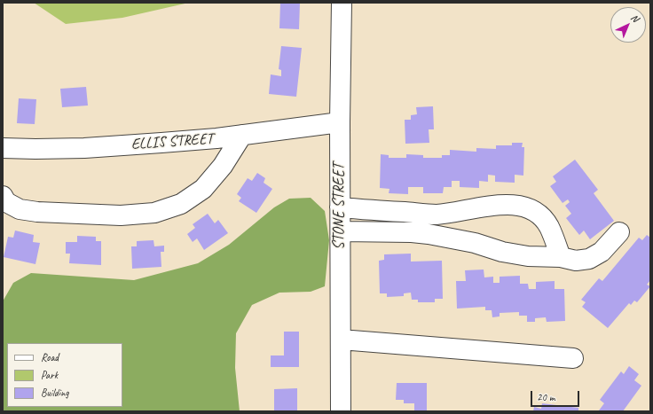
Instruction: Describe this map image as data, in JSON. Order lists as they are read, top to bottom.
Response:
{
  "streets": {
    "street": ["ELLIS STREET", "STONE STREET"]
  },
  "crossings": [
    ["ELLIS STREET", "STONE STREET"]
  ],
  "legend": ["Road", "Park", "Building"],
  "scale_bar": "20 m",
  "north": "top right"
}
